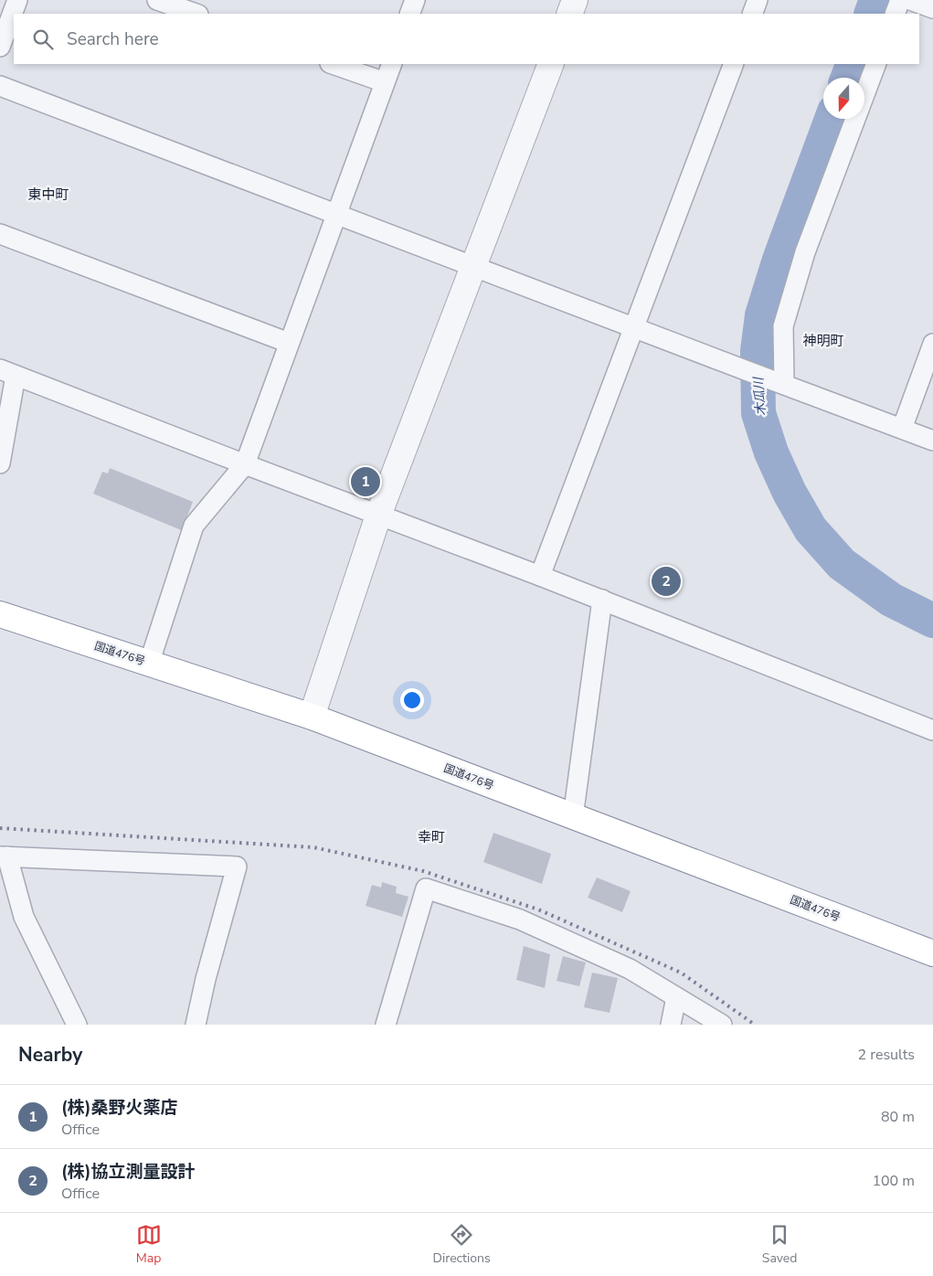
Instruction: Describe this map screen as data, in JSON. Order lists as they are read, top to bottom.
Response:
{
  "streets": {
    "highway": ["国道476号"]
  },
  "districts": ["東中町", "神明町", "幸町"],
  "water": ["木瓜川"],
  "north": "bottom",
  "page": {
    "search": "Search here",
    "pins": ["1", "2"],
    "heading": ["Nearby", "2 results"],
    "list": [
      {
        "mark": "1",
        "name": "(株)桑野火薬店",
        "note": "Office",
        "value": "80 m"
      },
      {
        "mark": "2",
        "name": "(株)協立測量設計",
        "note": "Office",
        "value": "100 m"
      }
    ],
    "nav": ["Map", "Directions", "Saved"]
  }
}
